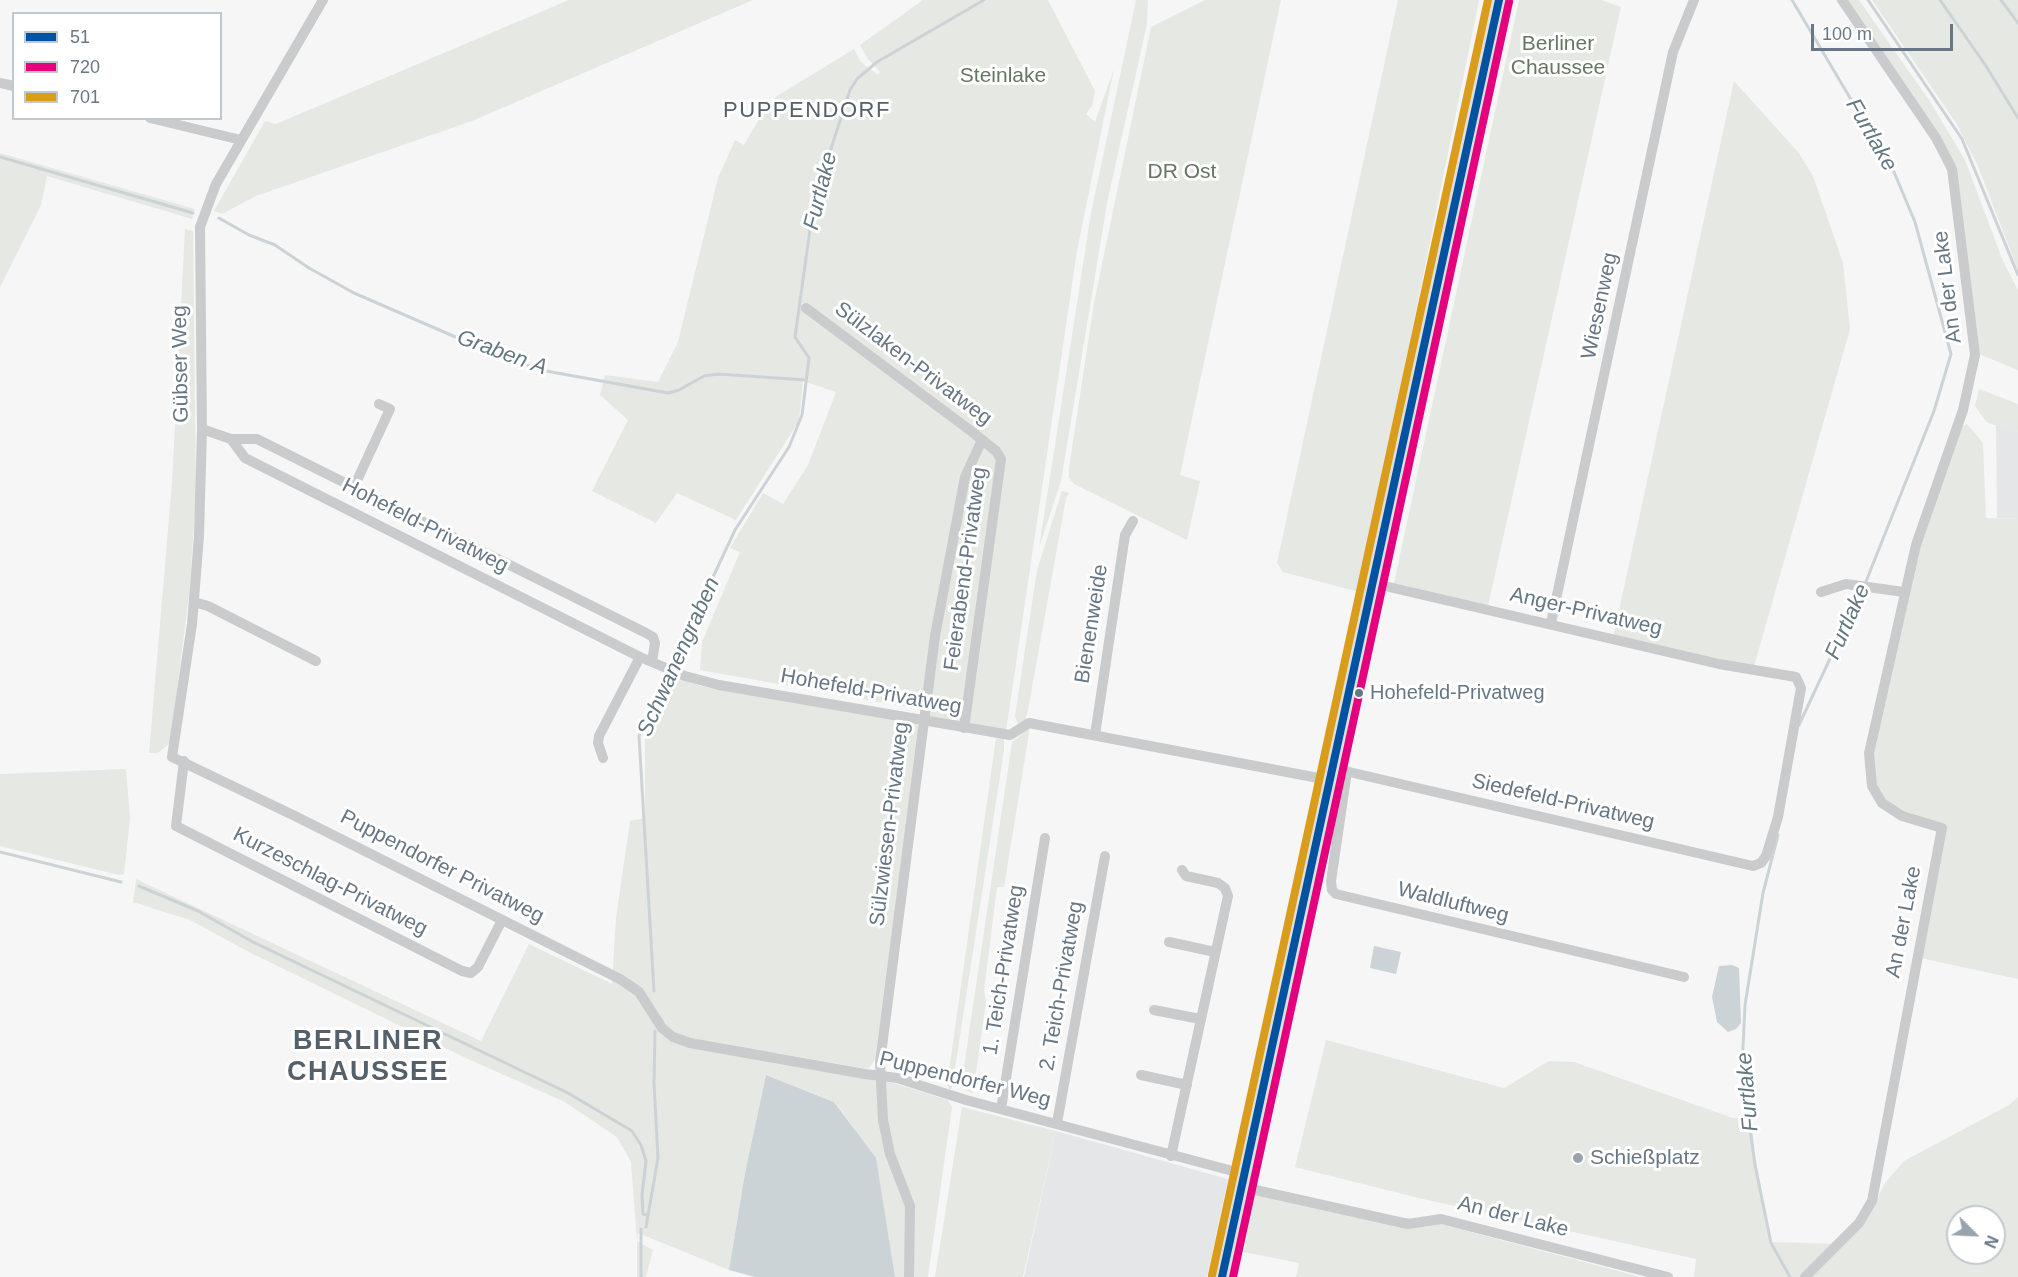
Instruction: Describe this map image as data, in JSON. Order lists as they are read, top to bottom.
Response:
{
  "streets": {
    "street": [
      "An der Lake",
      "Wiesenweg",
      "Gübser Weg",
      "Sülzlaken-Privatweg",
      "Hohefeld-Privatweg",
      "Feierabend-Privatweg",
      "Anger-Privatweg",
      "Bienenweide",
      "Siedefeld-Privatweg",
      "Sülzwiesen-Privatweg",
      "Puppendorfer Privatweg",
      "Kurzeschlag-Privatweg",
      "Waldluftweg",
      "1. Teich-Privatweg",
      "2. Teich-Privatweg",
      "Puppendorfer Weg"
    ]
  },
  "crossings": [
    ["An der Lake", "Puppendorfer Weg"],
    ["Wiesenweg", "Anger-Privatweg"],
    ["Gübser Weg", "Hohefeld-Privatweg"],
    ["Gübser Weg", "Puppendorfer Privatweg"],
    ["Gübser Weg", "Kurzeschlag-Privatweg"],
    ["Sülzlaken-Privatweg", "Feierabend-Privatweg"],
    ["Sülzlaken-Privatweg", "Sülzwiesen-Privatweg"],
    ["Hohefeld-Privatweg", "Feierabend-Privatweg"],
    ["Hohefeld-Privatweg", "Bienenweide"],
    ["Hohefeld-Privatweg", "Siedefeld-Privatweg"],
    ["Hohefeld-Privatweg", "Sülzwiesen-Privatweg"],
    ["Hohefeld-Privatweg", "Waldluftweg"],
    ["Anger-Privatweg", "Siedefeld-Privatweg"],
    ["Siedefeld-Privatweg", "Waldluftweg"],
    ["Sülzwiesen-Privatweg", "Puppendorfer Weg"],
    ["Puppendorfer Privatweg", "Kurzeschlag-Privatweg"],
    ["Puppendorfer Privatweg", "Puppendorfer Weg"],
    ["1. Teich-Privatweg", "Puppendorfer Weg"],
    ["2. Teich-Privatweg", "Puppendorfer Weg"]
  ],
  "districts": ["PUPPENDORF", "BERLINER CHAUSSEE"],
  "water": ["Furtlake", "Graben A", "Schwanengraben"],
  "parks": ["Berliner Chaussee", "Steinlake", "DR Ost"],
  "places": ["Hohefeld-Privatweg", "Schießplatz"],
  "lines": ["transit line 51", "transit line 701", "transit line 720"],
  "legend": ["51", "720", "701"],
  "scale_bar": "100 m",
  "north": "bottom right"
}
